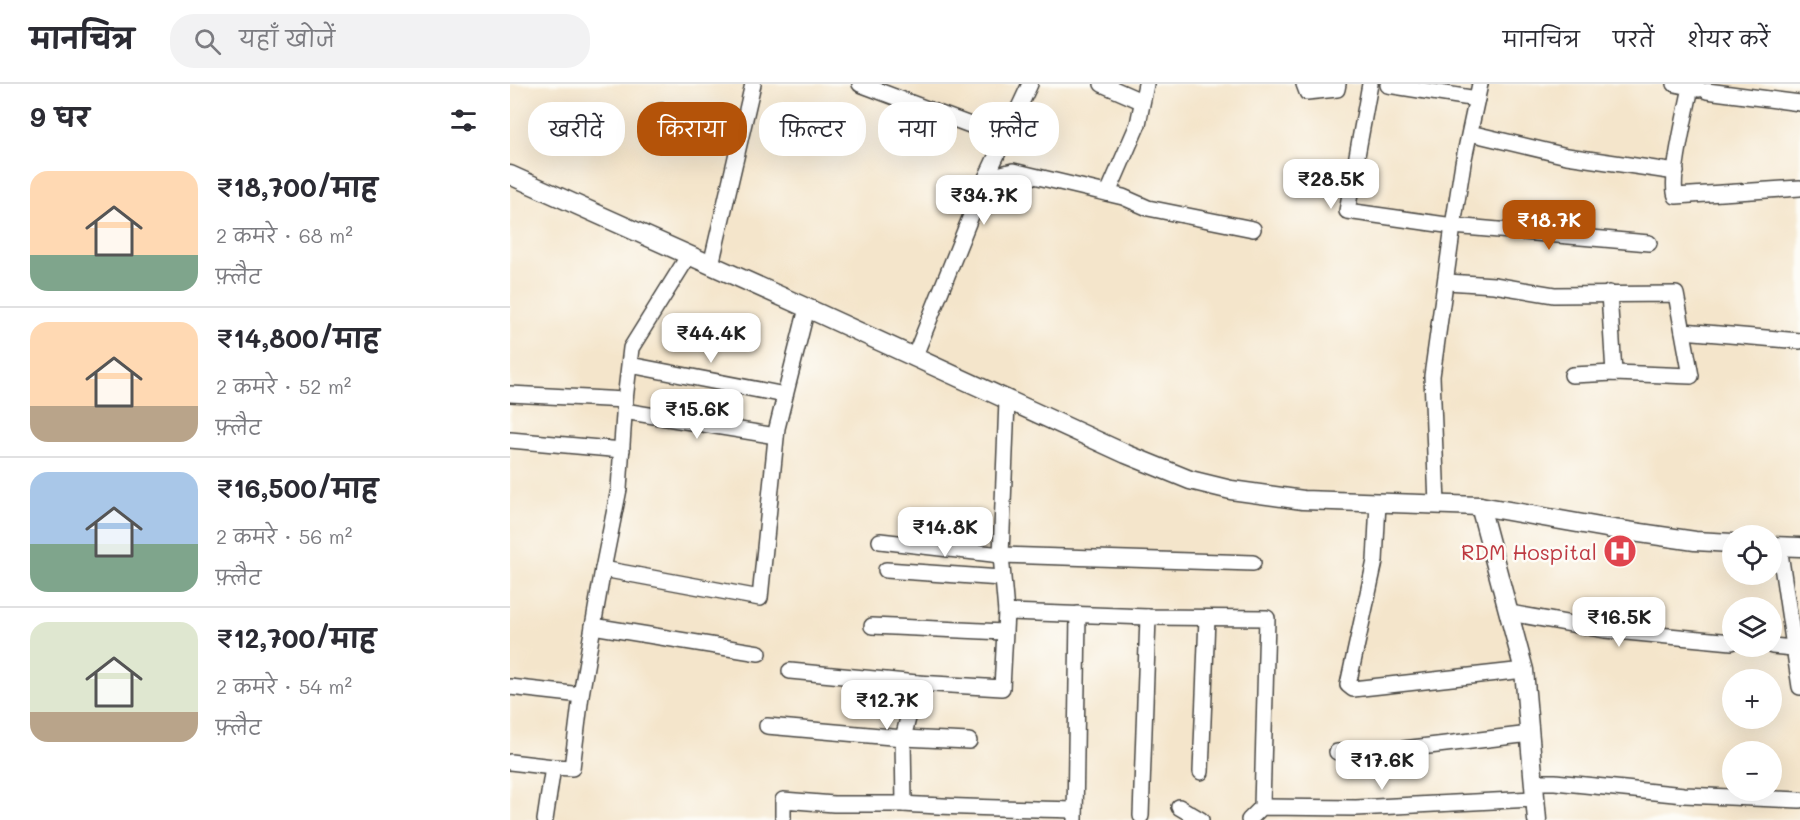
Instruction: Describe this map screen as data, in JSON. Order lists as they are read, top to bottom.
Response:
{
  "places": {
    "hospital": ["RDM Hospital"]
  },
  "page": {
    "header": "मानचित्र",
    "search": "यहाँ खोजें",
    "nav": ["मानचित्र", "परतें", "शेयर करें"],
    "heading": "9 घर",
    "chip": [
      "खरीदें",
      "किराया",
      "फ़िल्टर",
      "नया",
      "फ़्लैट"
    ],
    "list": [
      {
        "name": "₹18,700/माह",
        "note": "2 कमरे · 68 m² · फ़्लैट"
      },
      {
        "name": "₹14,800/माह",
        "note": "2 कमरे · 52 m² · फ़्लैट"
      },
      {
        "name": "₹16,500/माह",
        "note": "2 कमरे · 56 m² · फ़्लैट"
      },
      {
        "name": "₹12,700/माह",
        "note": "2 कमरे · 54 m² · फ़्लैट"
      }
    ],
    "price": [
      "₹28.5K",
      "₹34.7K",
      "₹18.7K",
      "₹44.4K",
      "₹15.6K",
      "₹14.8K",
      "₹16.5K",
      "₹12.7K",
      "₹17.6K"
    ],
    "map_buttons": ["+", "−"]
  }
}
